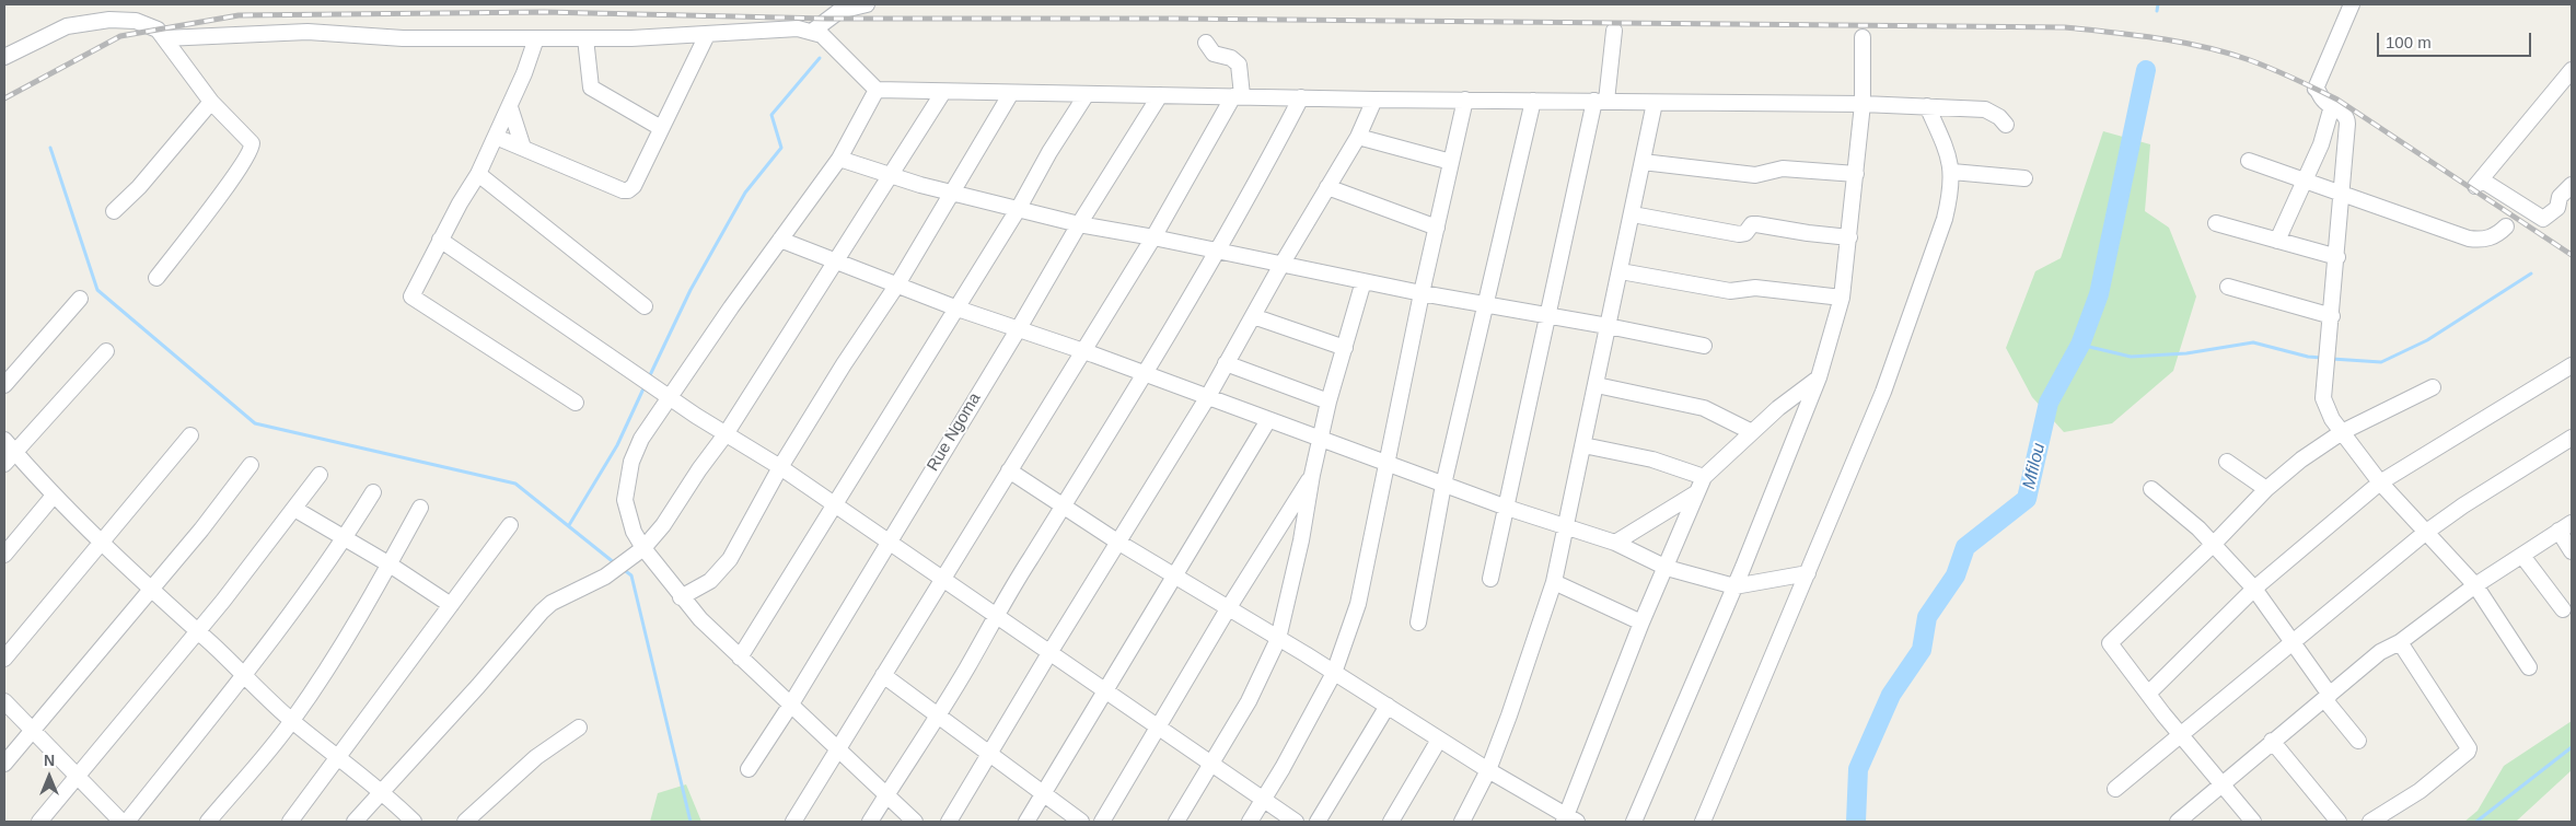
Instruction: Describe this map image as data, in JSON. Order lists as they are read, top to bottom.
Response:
{
  "streets": {
    "street": ["Rue Ngoma"]
  },
  "water": ["Mfilou"],
  "scale_bar": "100 m",
  "north": "top"
}
